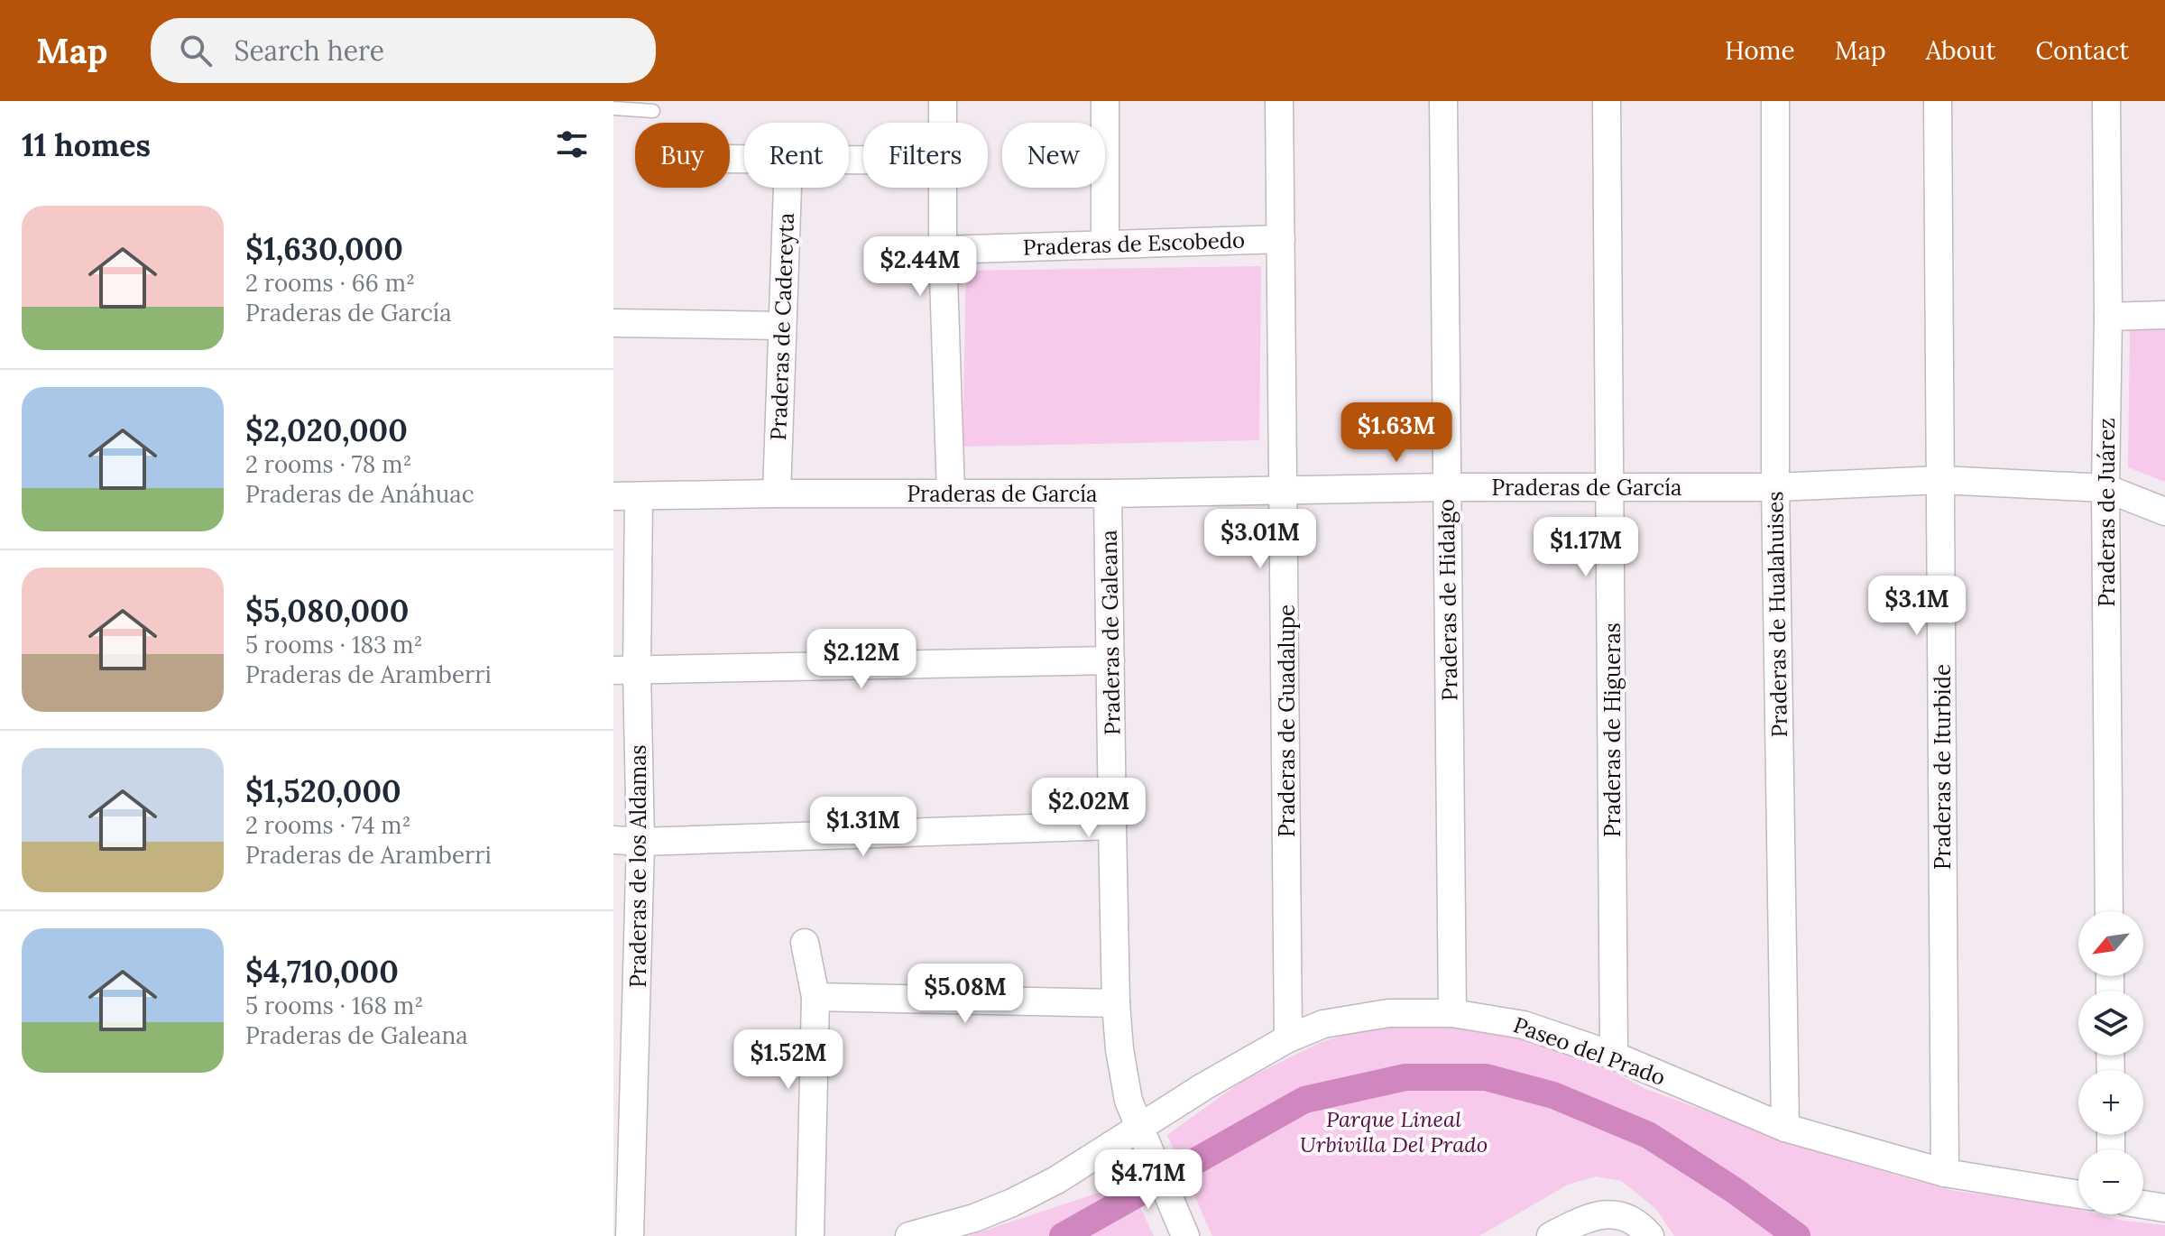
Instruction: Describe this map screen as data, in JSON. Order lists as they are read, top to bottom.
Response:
{
  "streets": {
    "street": [
      "Praderas de Escobedo",
      "Praderas de Cadereyta",
      "Praderas de García",
      "Praderas de Juárez",
      "Praderas de Hidalgo",
      "Praderas de Hualahuises",
      "Praderas de Galeana",
      "Praderas de Guadalupe",
      "Praderas de Higueras",
      "Praderas de Iturbide",
      "Praderas de los Aldamas",
      "Paseo del Prado"
    ]
  },
  "crossings": [
    ["Praderas de Escobedo", "Praderas de Guadalupe"],
    ["Praderas de Cadereyta", "Praderas de García"],
    ["Praderas de García", "Praderas de Juárez"],
    ["Praderas de García", "Praderas de Hidalgo"],
    ["Praderas de García", "Praderas de Hualahuises"],
    ["Praderas de García", "Praderas de Galeana"],
    ["Praderas de García", "Praderas de Guadalupe"],
    ["Praderas de García", "Praderas de Higueras"],
    ["Praderas de García", "Praderas de Iturbide"],
    ["Praderas de García", "Praderas de los Aldamas"],
    ["Praderas de Hidalgo", "Paseo del Prado"],
    ["Praderas de Hualahuises", "Paseo del Prado"],
    ["Praderas de Galeana", "Paseo del Prado"],
    ["Praderas de Guadalupe", "Paseo del Prado"],
    ["Praderas de Higueras", "Paseo del Prado"],
    ["Praderas de Iturbide", "Paseo del Prado"]
  ],
  "parks": ["Parque Lineal Urbivilla Del Prado"],
  "north": "bottom left",
  "page": {
    "header": "Map",
    "search": "Search here",
    "nav": [
      "Home",
      "Map",
      "About",
      "Contact"
    ],
    "heading": "11 homes",
    "chip": [
      "Buy",
      "Rent",
      "Filters",
      "New"
    ],
    "list": [
      {
        "name": "$1,630,000",
        "note": "2 rooms · 66 m² · Praderas de García"
      },
      {
        "name": "$2,020,000",
        "note": "2 rooms · 78 m² · Praderas de Anáhuac"
      },
      {
        "name": "$5,080,000",
        "note": "5 rooms · 183 m² · Praderas de Aramberri"
      },
      {
        "name": "$1,520,000",
        "note": "2 rooms · 74 m² · Praderas de Aramberri"
      },
      {
        "name": "$4,710,000",
        "note": "5 rooms · 168 m² · Praderas de Galeana"
      }
    ],
    "price": [
      "$2.44M",
      "$1.63M",
      "$3.01M",
      "$1.17M",
      "$3.1M",
      "$2.12M",
      "$2.02M",
      "$1.31M",
      "$5.08M",
      "$1.52M",
      "$4.71M"
    ],
    "map_buttons": ["+", "−"]
  }
}
